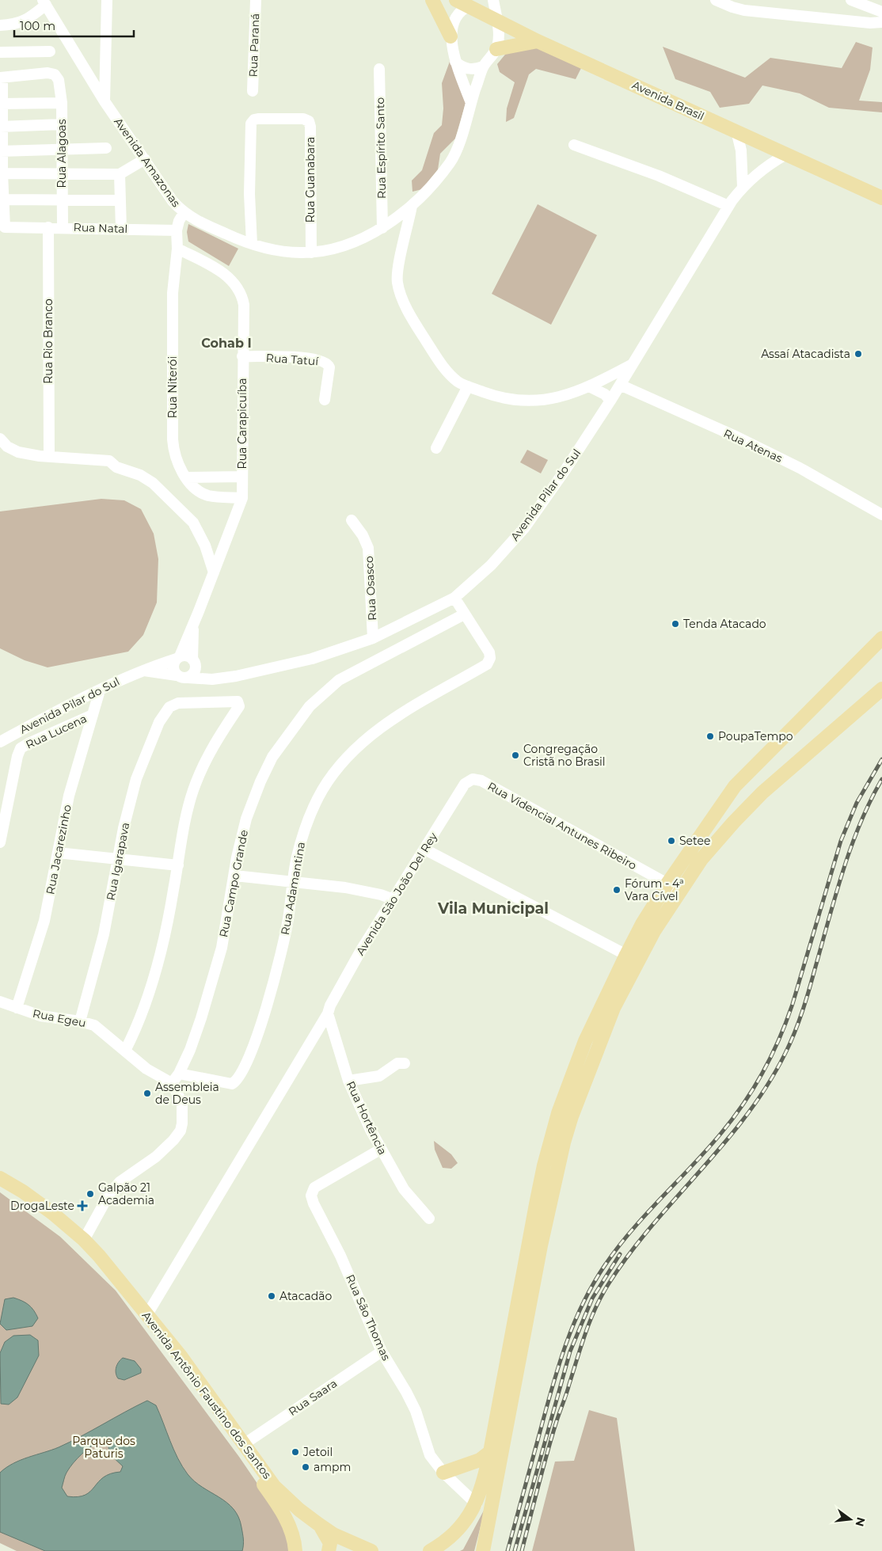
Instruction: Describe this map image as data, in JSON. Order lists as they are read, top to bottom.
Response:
{
  "streets": {
    "main road": ["Avenida Brasil", "Avenida Antônio Faustino dos Santos"],
    "street": [
      "Rua Paraná",
      "Rua Espírito Santo",
      "Rua Alagoas",
      "Avenida Amazonas",
      "Rua Guanabara",
      "Rua Natal",
      "Rua Rio Branco",
      "Rua Tatuí",
      "Rua Niterói",
      "Rua Carapicuíba",
      "Rua Atenas",
      "Avenida Pilar do Sul",
      "Rua Osasco",
      "Rua Lucena",
      "Rua Videncial Antunes Ribeiro",
      "Rua Jacarezinho",
      "Rua Igarapava",
      "Rua Campo Grande",
      "Rua Adamantina",
      "Avenida São João Del Rey",
      "Rua Egeu",
      "Rua Hortência",
      "Rua São Thomas",
      "Rua Saara"
    ]
  },
  "crossings": [
    ["Avenida Brasil", "Avenida Amazonas"],
    ["Avenida Brasil", "Avenida Pilar do Sul"],
    ["Rua Espírito Santo", "Avenida Amazonas"],
    ["Rua Alagoas", "Rua Natal"],
    ["Avenida Amazonas", "Rua Guanabara"],
    ["Rua Natal", "Rua Rio Branco"],
    ["Rua Natal", "Rua Niterói"],
    ["Rua Tatuí", "Rua Carapicuíba"],
    ["Rua Niterói", "Rua Carapicuíba"],
    ["Rua Carapicuíba", "Avenida Pilar do Sul"],
    ["Rua Atenas", "Avenida Pilar do Sul"],
    ["Avenida Pilar do Sul", "Rua Osasco"],
    ["Avenida Pilar do Sul", "Rua Jacarezinho"],
    ["Rua Lucena", "Rua Jacarezinho"],
    ["Rua Videncial Antunes Ribeiro", "Avenida São João Del Rey"],
    ["Rua Jacarezinho", "Rua Egeu"],
    ["Rua Igarapava", "Rua Egeu"],
    ["Rua Campo Grande", "Rua Adamantina"],
    ["Rua Campo Grande", "Rua Egeu"],
    ["Avenida São João Del Rey", "Rua Hortência"],
    ["Avenida São João Del Rey", "Avenida Antônio Faustino dos Santos"],
    ["Rua Hortência", "Rua São Thomas"],
    ["Rua São Thomas", "Rua Saara"],
    ["Avenida Antônio Faustino dos Santos", "Rua Saara"]
  ],
  "districts": ["Cohab I", "Vila Municipal"],
  "parks": ["Parque dos Paturis"],
  "places": {
    "other": [
      "Assaí Atacadista",
      "Tenda Atacado",
      "PoupaTempo",
      "Congregação Cristã no Brasil",
      "Setee",
      "Fórum - 4ª Vara Cível",
      "Assembleia de Deus",
      "Galpão 21 Academia",
      "Atacadão",
      "Jetoil",
      "ampm"
    ],
    "health": ["DrogaLeste"]
  },
  "scale_bar": "100 m",
  "north": "right"
}
